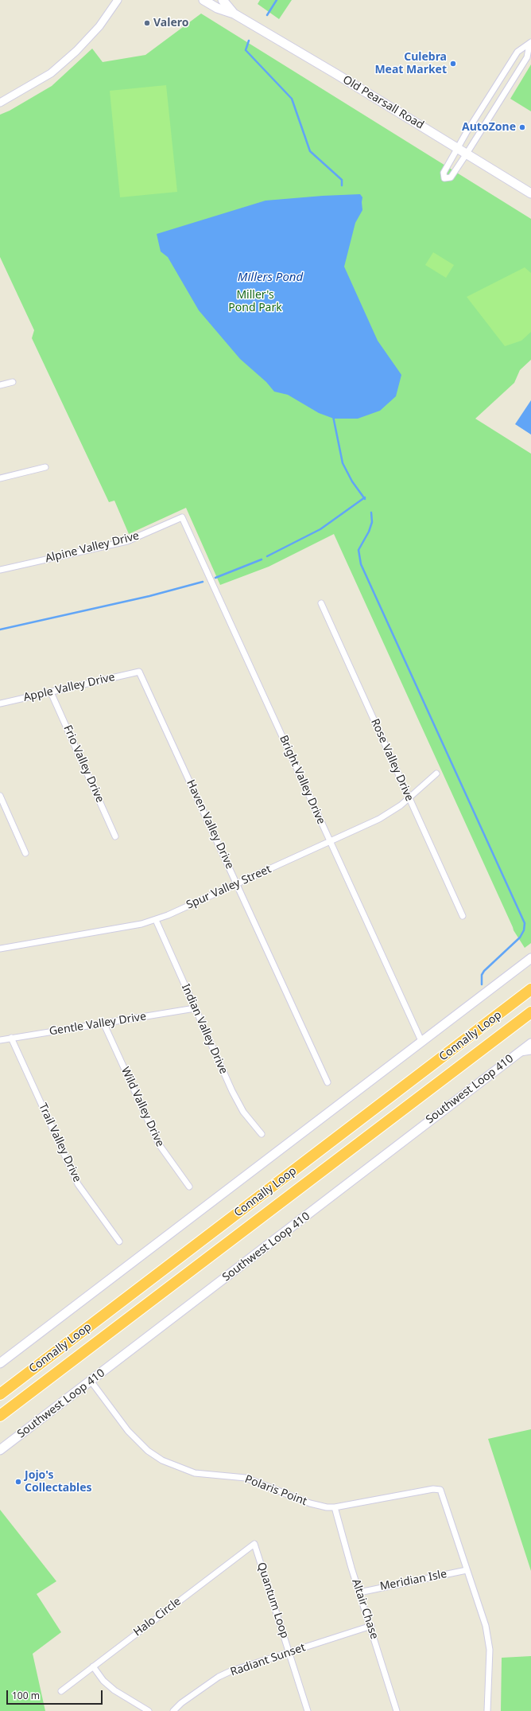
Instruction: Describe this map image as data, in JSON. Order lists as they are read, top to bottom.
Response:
{
  "streets": {
    "highway": ["Connally Loop"],
    "main road": ["Old Pearsall Road", "Southwest Loop 410"],
    "street": [
      "Alpine Valley Drive",
      "Apple Valley Drive",
      "Rose Valley Drive",
      "Frio Valley Drive",
      "Bright Valley Drive",
      "Haven Valley Drive",
      "Spur Valley Street",
      "Gentle Valley Drive",
      "Indian Valley Drive",
      "Wild Valley Drive",
      "Trail Valley Drive",
      "Polaris Point",
      "Meridian Isle",
      "Quantum Loop",
      "Altair Chase",
      "Halo Circle",
      "Radiant Sunset"
    ]
  },
  "crossings": [
    ["Alpine Valley Drive", "Bright Valley Drive"],
    ["Apple Valley Drive", "Frio Valley Drive"],
    ["Apple Valley Drive", "Haven Valley Drive"],
    ["Rose Valley Drive", "Spur Valley Street"],
    ["Bright Valley Drive", "Spur Valley Street"],
    ["Haven Valley Drive", "Spur Valley Street"],
    ["Spur Valley Street", "Indian Valley Drive"],
    ["Gentle Valley Drive", "Indian Valley Drive"],
    ["Gentle Valley Drive", "Wild Valley Drive"],
    ["Gentle Valley Drive", "Trail Valley Drive"],
    ["Southwest Loop 410", "Polaris Point"],
    ["Polaris Point", "Meridian Isle"],
    ["Polaris Point", "Altair Chase"],
    ["Meridian Isle", "Altair Chase"],
    ["Quantum Loop", "Halo Circle"],
    ["Quantum Loop", "Radiant Sunset"],
    ["Altair Chase", "Radiant Sunset"]
  ],
  "water": ["Millers Pond"],
  "parks": ["Miller's Pond Park"],
  "places": [
    "Valero",
    "Culebra Meat Market",
    "AutoZone",
    "Jojo's Collectables"
  ],
  "scale_bar": "100 m"
}
